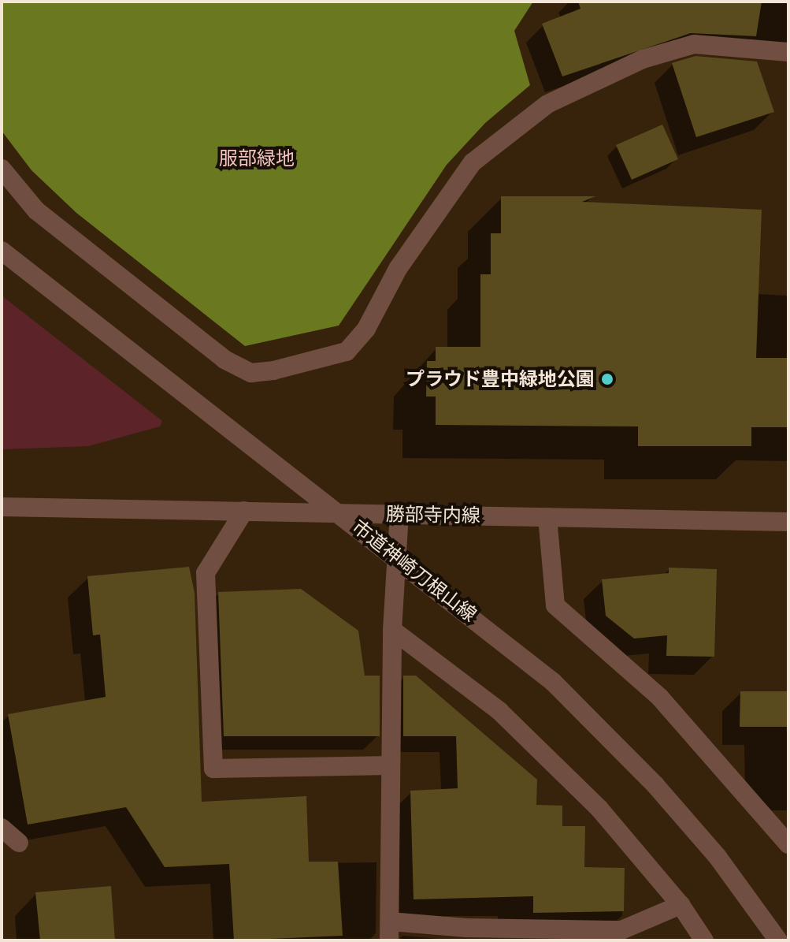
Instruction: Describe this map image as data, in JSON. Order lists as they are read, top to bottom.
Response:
{
  "streets": {
    "street": ["勝部寺内線", "市道神崎刀根山線"]
  },
  "crossings": [
    ["勝部寺内線", "市道神崎刀根山線"]
  ],
  "parks": ["服部緑地"],
  "places": ["プラウド豊中緑地公園"]
}
